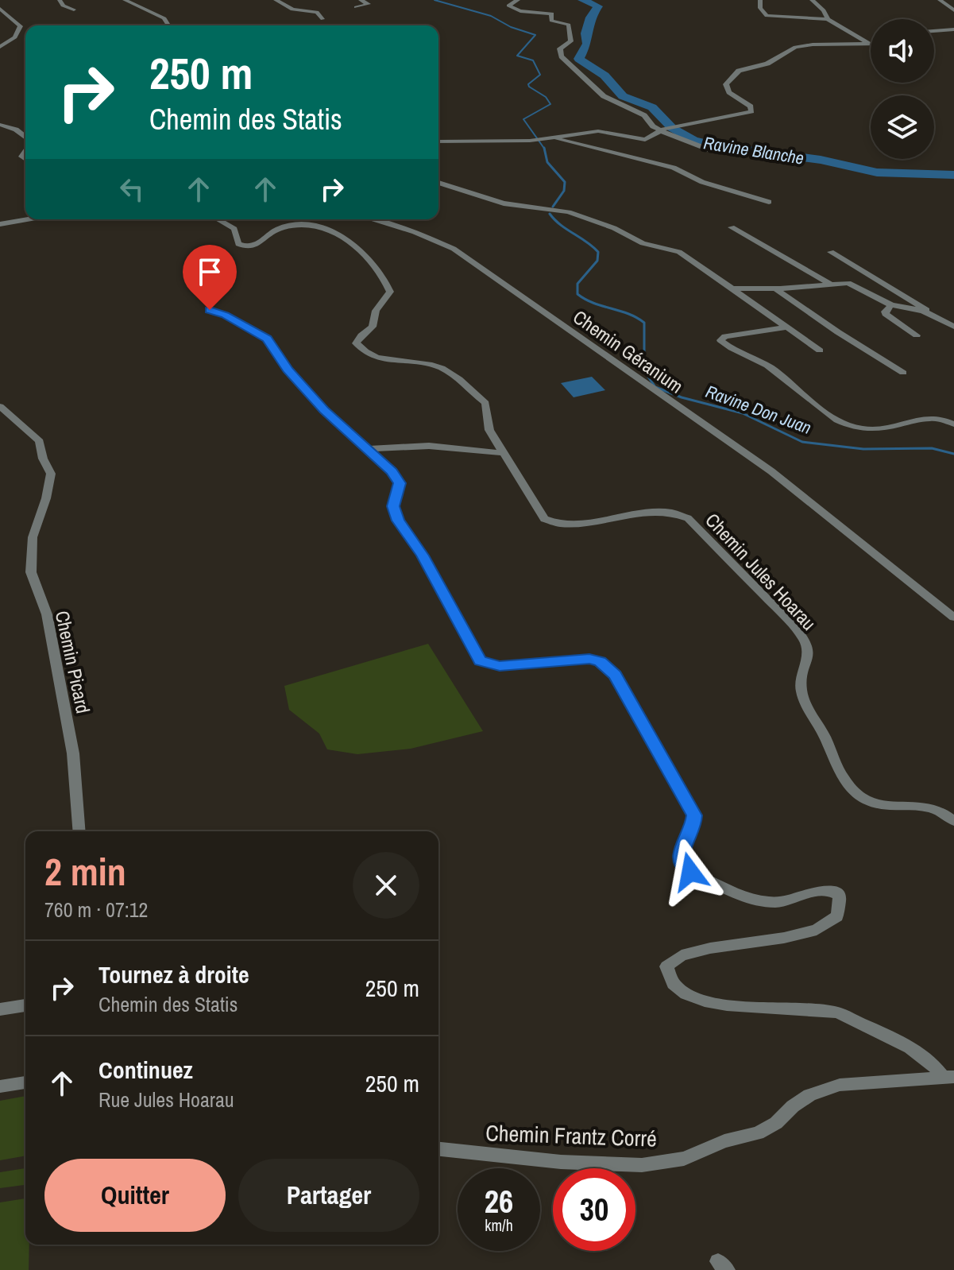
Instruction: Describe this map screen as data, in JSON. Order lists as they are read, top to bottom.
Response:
{
  "streets": {
    "street": [
      "Chemin Géranium",
      "Chemin Jules Hoarau",
      "Chemin Picard",
      "Chemin Frantz Corré"
    ]
  },
  "water": ["Ravine Blanche", "Ravine Don Juan"],
  "page": {
    "turn": ["250 m", "Chemin des Statis"],
    "heading": ["2 min", "760 m · 07:12"],
    "list": [
      {
        "name": "Tournez à droite",
        "note": "Chemin des Statis",
        "value": "250 m"
      },
      {
        "name": "Continuez",
        "note": "Rue Jules Hoarau",
        "value": "250 m"
      }
    ],
    "buttons": ["Quitter", "Partager"],
    "speed": "26 km/h",
    "limit": "30"
  }
}
